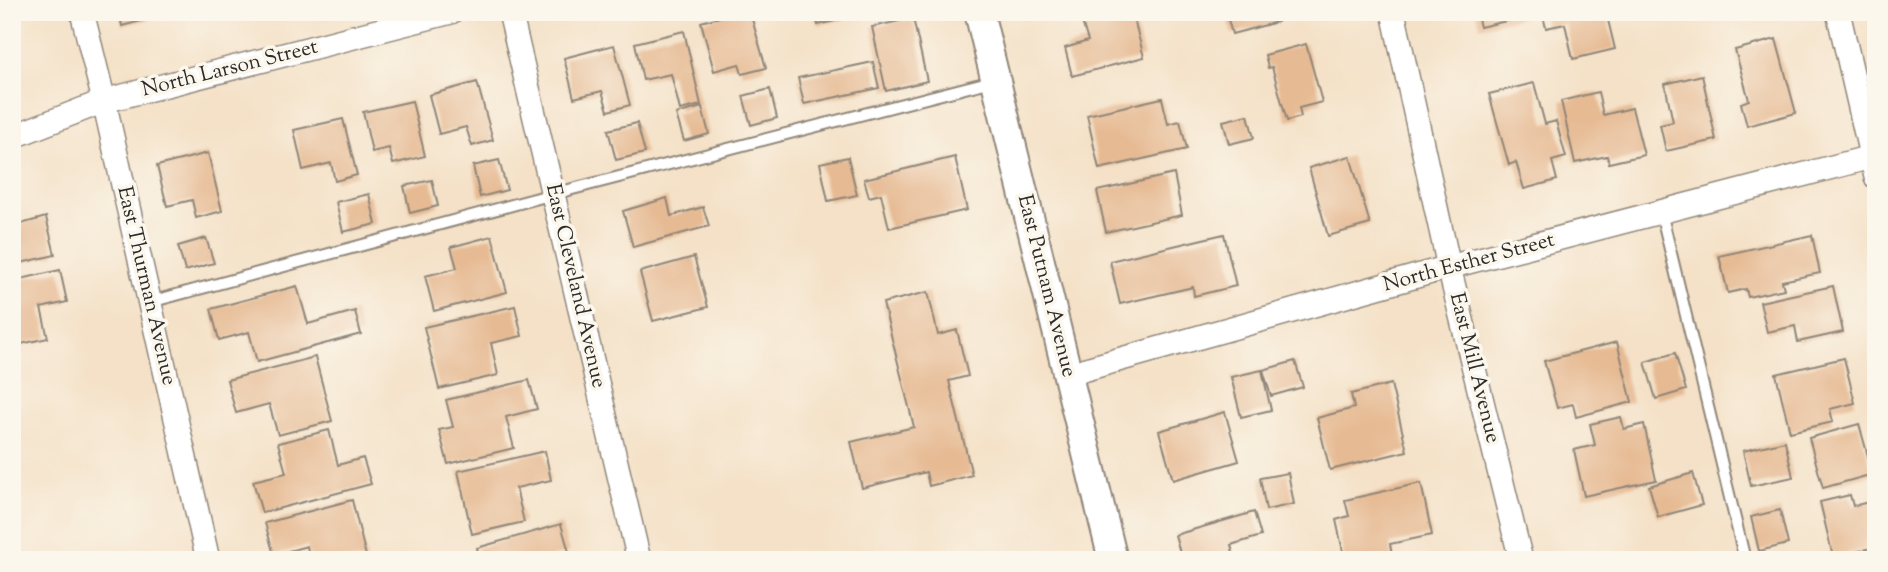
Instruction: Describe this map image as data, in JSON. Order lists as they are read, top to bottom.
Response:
{
  "streets": {
    "street": [
      "North Larson Street",
      "North Esther Street",
      "East Thurman Avenue",
      "East Cleveland Avenue",
      "East Putnam Avenue",
      "East Mill Avenue"
    ]
  },
  "crossings": [
    ["North Larson Street", "East Thurman Avenue"],
    ["North Esther Street", "East Putnam Avenue"],
    ["North Esther Street", "East Mill Avenue"]
  ]
}
